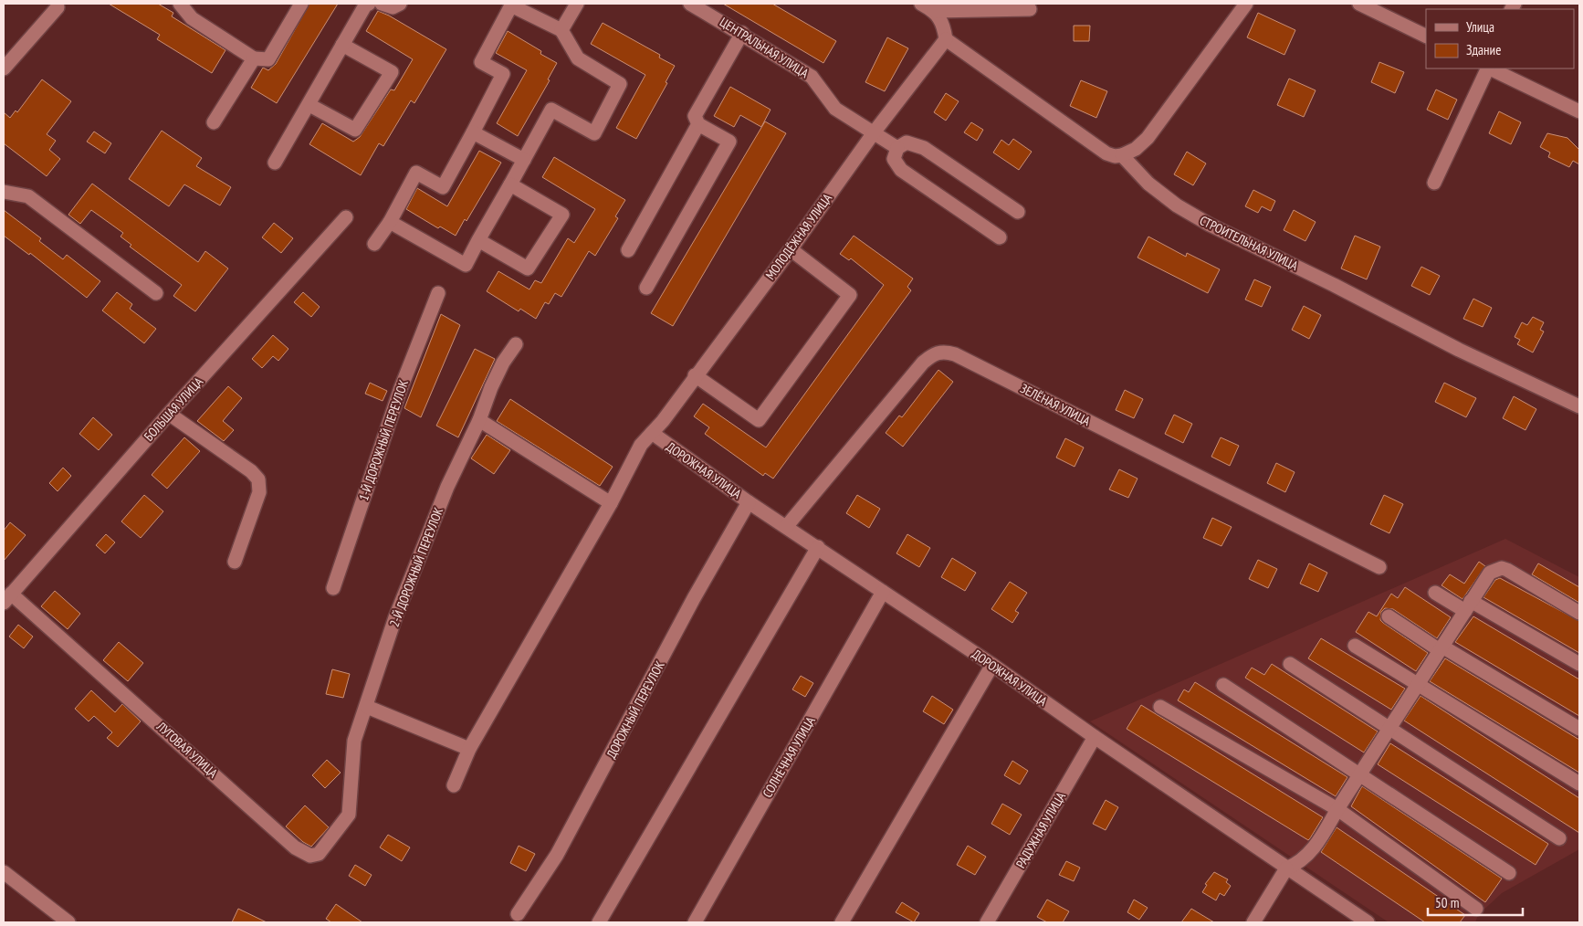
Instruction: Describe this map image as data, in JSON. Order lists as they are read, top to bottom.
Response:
{
  "streets": {
    "street": [
      "ЦЕНТРАЛЬНАЯ УЛИЦА",
      "МОЛОДЁЖНАЯ УЛИЦА",
      "СТРОИТЕЛЬНАЯ УЛИЦА",
      "ЗЕЛЁНАЯ УЛИЦА",
      "БОЛЬШАЯ УЛИЦА",
      "1-Й ДОРОЖНЫЙ ПЕРЕУЛОК",
      "ДОРОЖНАЯ УЛИЦА",
      "2-Й ДОРОЖНЫЙ ПЕРЕУЛОК",
      "ДОРОЖНЫЙ ПЕРЕУЛОК",
      "ЛУГОВАЯ УЛИЦА",
      "СОЛНЕЧНАЯ УЛИЦА",
      "РАДУЖНАЯ УЛИЦА"
    ]
  },
  "crossings": [
    ["ЦЕНТРАЛЬНАЯ УЛИЦА", "МОЛОДЁЖНАЯ УЛИЦА"],
    ["МОЛОДЁЖНАЯ УЛИЦА", "ДОРОЖНАЯ УЛИЦА"],
    ["ЗЕЛЁНАЯ УЛИЦА", "ДОРОЖНАЯ УЛИЦА"],
    ["БОЛЬШАЯ УЛИЦА", "ЛУГОВАЯ УЛИЦА"],
    ["ДОРОЖНАЯ УЛИЦА", "ДОРОЖНЫЙ ПЕРЕУЛОК"],
    ["ДОРОЖНАЯ УЛИЦА", "СОЛНЕЧНАЯ УЛИЦА"],
    ["ДОРОЖНАЯ УЛИЦА", "РАДУЖНАЯ УЛИЦА"],
    ["2-Й ДОРОЖНЫЙ ПЕРЕУЛОК", "ЛУГОВАЯ УЛИЦА"]
  ],
  "legend": ["Улица", "Здание"],
  "scale_bar": "50 m"
}
